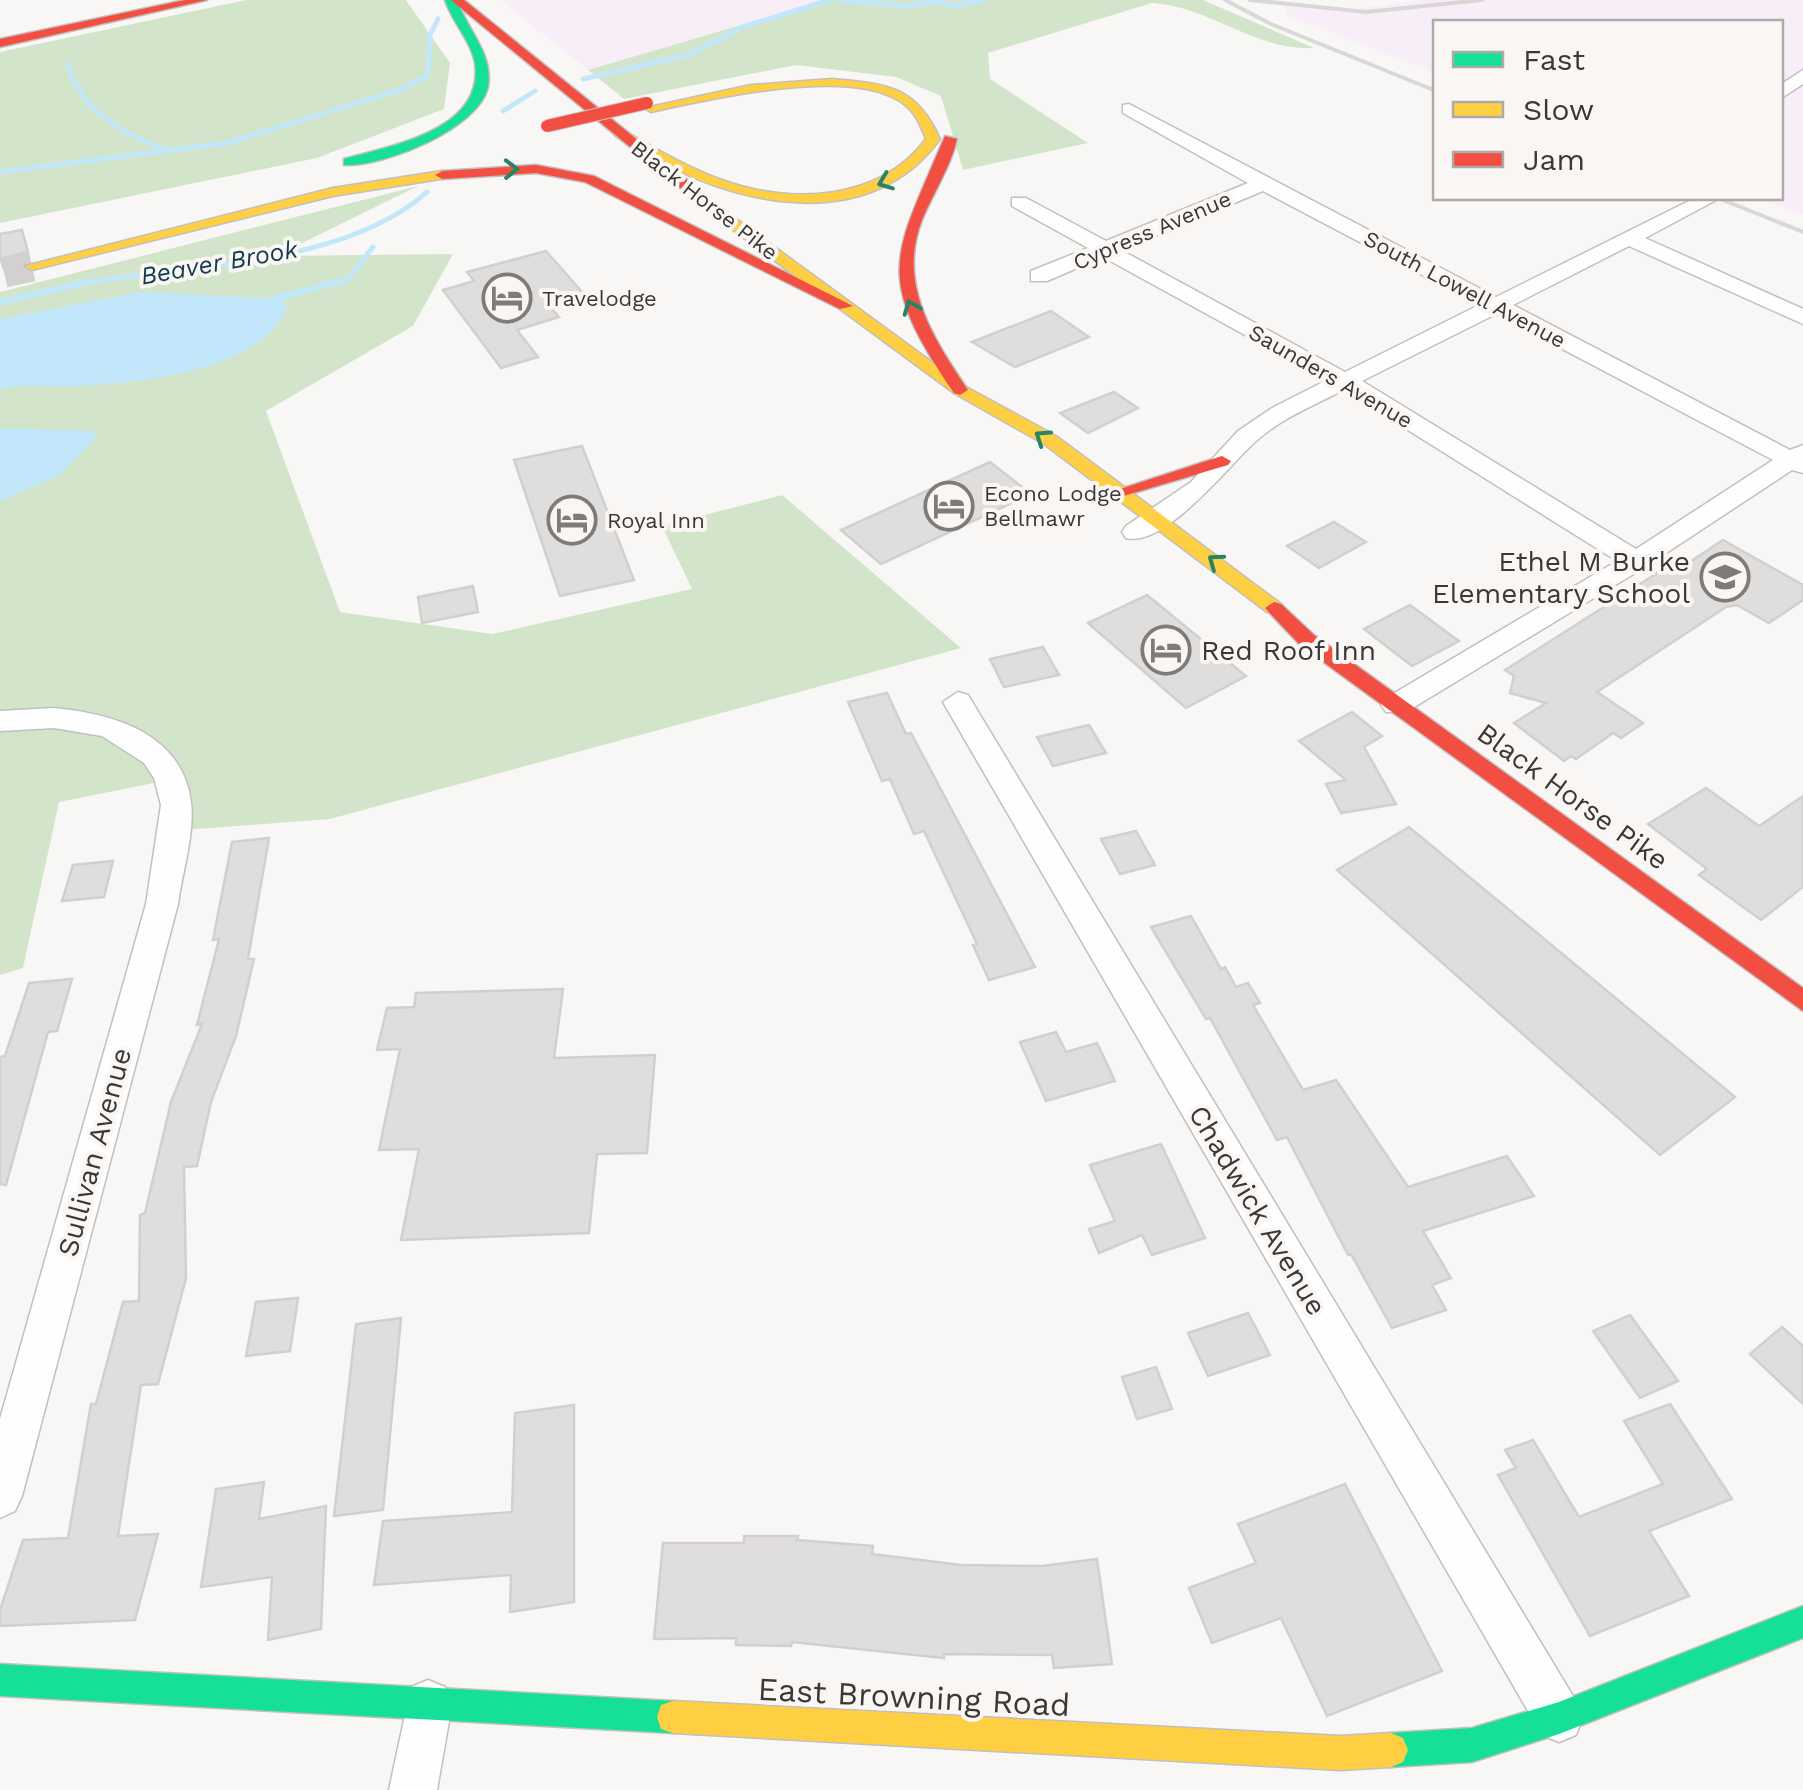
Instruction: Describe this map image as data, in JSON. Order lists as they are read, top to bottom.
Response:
{
  "streets": {
    "main road": ["Black Horse Pike", "East Browning Road"],
    "street": [
      "Cypress Avenue",
      "South Lowell Avenue",
      "Saunders Avenue",
      "Sullivan Avenue",
      "Chadwick Avenue"
    ]
  },
  "crossings": [
    ["Cypress Avenue", "South Lowell Avenue"],
    ["Cypress Avenue", "Saunders Avenue"],
    ["Chadwick Avenue", "East Browning Road"]
  ],
  "water": ["Beaver Brook"],
  "places": {
    "hotel": [
      "Travelodge",
      "Econo Lodge Bellmawr",
      "Royal Inn",
      "Red Roof Inn"
    ],
    "school or university": ["Ethel M Burke Elementary School"]
  },
  "legend": ["Fast", "Slow", "Jam"]
}
